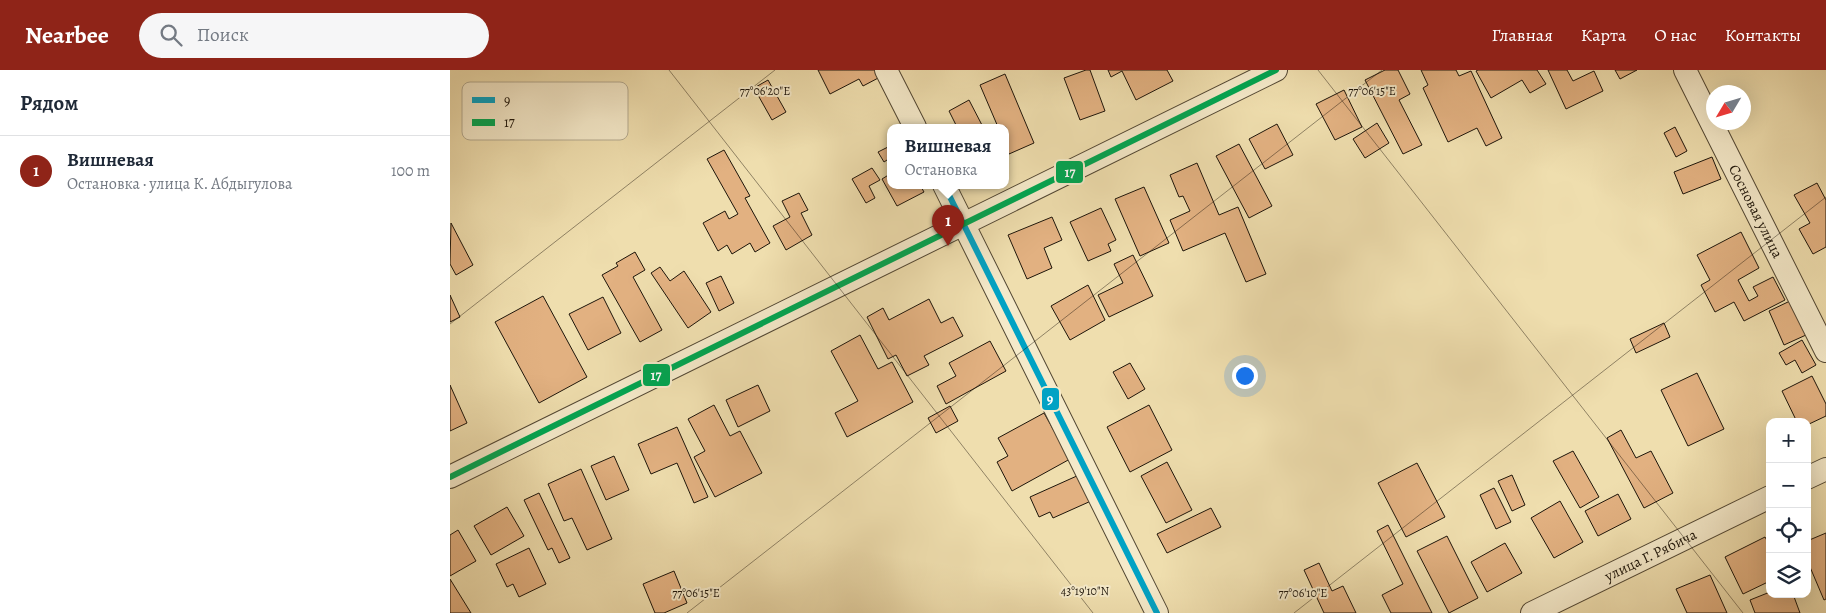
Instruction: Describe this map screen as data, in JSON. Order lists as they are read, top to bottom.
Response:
{
  "streets": {
    "street": ["Сосновая улица", "улица Г. Рябича"]
  },
  "lines": ["transit line 17", "transit line 9"],
  "legend": ["9", "17"],
  "north": "bottom left",
  "page": {
    "header": "Nearbee",
    "search": "Поиск",
    "nav": [
      "Главная",
      "Карта",
      "О нас",
      "Контакты"
    ],
    "heading": "Рядом",
    "popup": ["Вишневая", "Остановка"],
    "list": [
      {
        "mark": "1",
        "name": "Вишневая",
        "note": "Остановка · улица К. Абдыгулова",
        "value": "100 m"
      }
    ],
    "pins": "1",
    "map_buttons": ["+", "−"]
  },
  "coordinates": [
    "77°06'20\"E",
    "77°06'15\"E",
    "43°19'10\"N",
    "77°06'10\"E"
  ]
}
